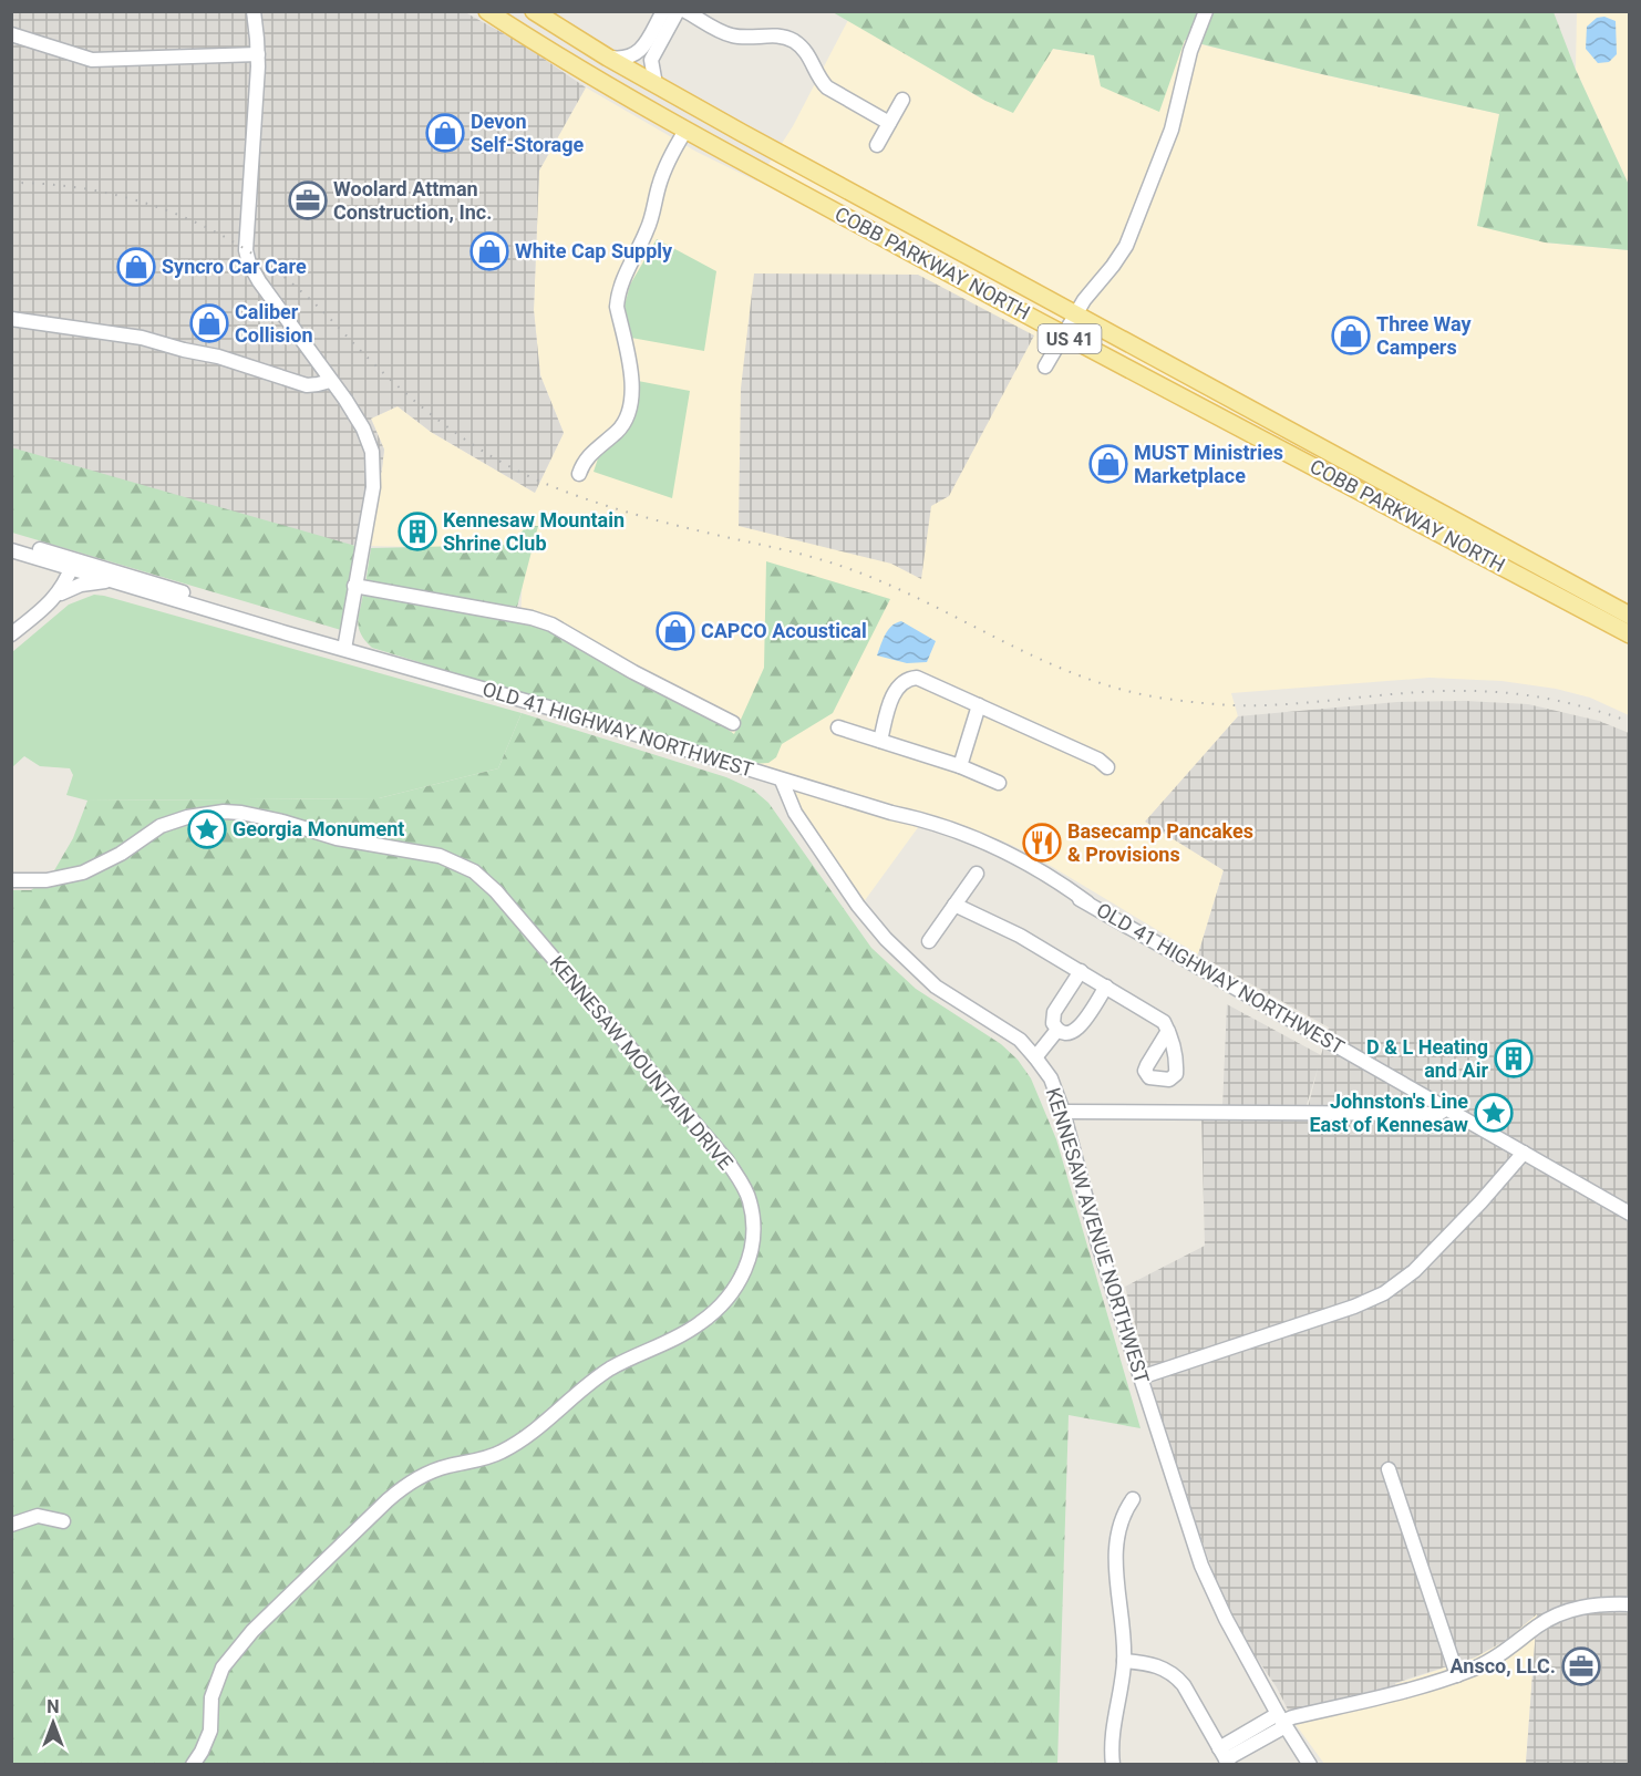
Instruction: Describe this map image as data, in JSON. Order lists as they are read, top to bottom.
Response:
{
  "streets": {
    "main road": ["COBB PARKWAY NORTH", "US 41"],
    "street": ["OLD 41 HIGHWAY NORTHWEST", "KENNESAW MOUNTAIN DRIVE", "KENNESAW AVENUE NORTHWEST"]
  },
  "crossings": [
    ["OLD 41 HIGHWAY NORTHWEST", "KENNESAW AVENUE NORTHWEST"]
  ],
  "places": {
    "shop": [
      "Devon Self-Storage",
      "White Cap Supply",
      "Syncro Car Care",
      "Caliber Collision",
      "Three Way Campers",
      "MUST Ministries Marketplace",
      "CAPCO Acoustical"
    ],
    "office": ["Woolard Attman Construction, Inc.", "Ansco, LLC."],
    "building": ["Kennesaw Mountain Shrine Club", "D & L Heating and Air"],
    "place": ["Georgia Monument", "Johnston's Line East of Kennesaw"],
    "restaurant": ["Basecamp Pancakes & Provisions"]
  },
  "north": "top"
}
